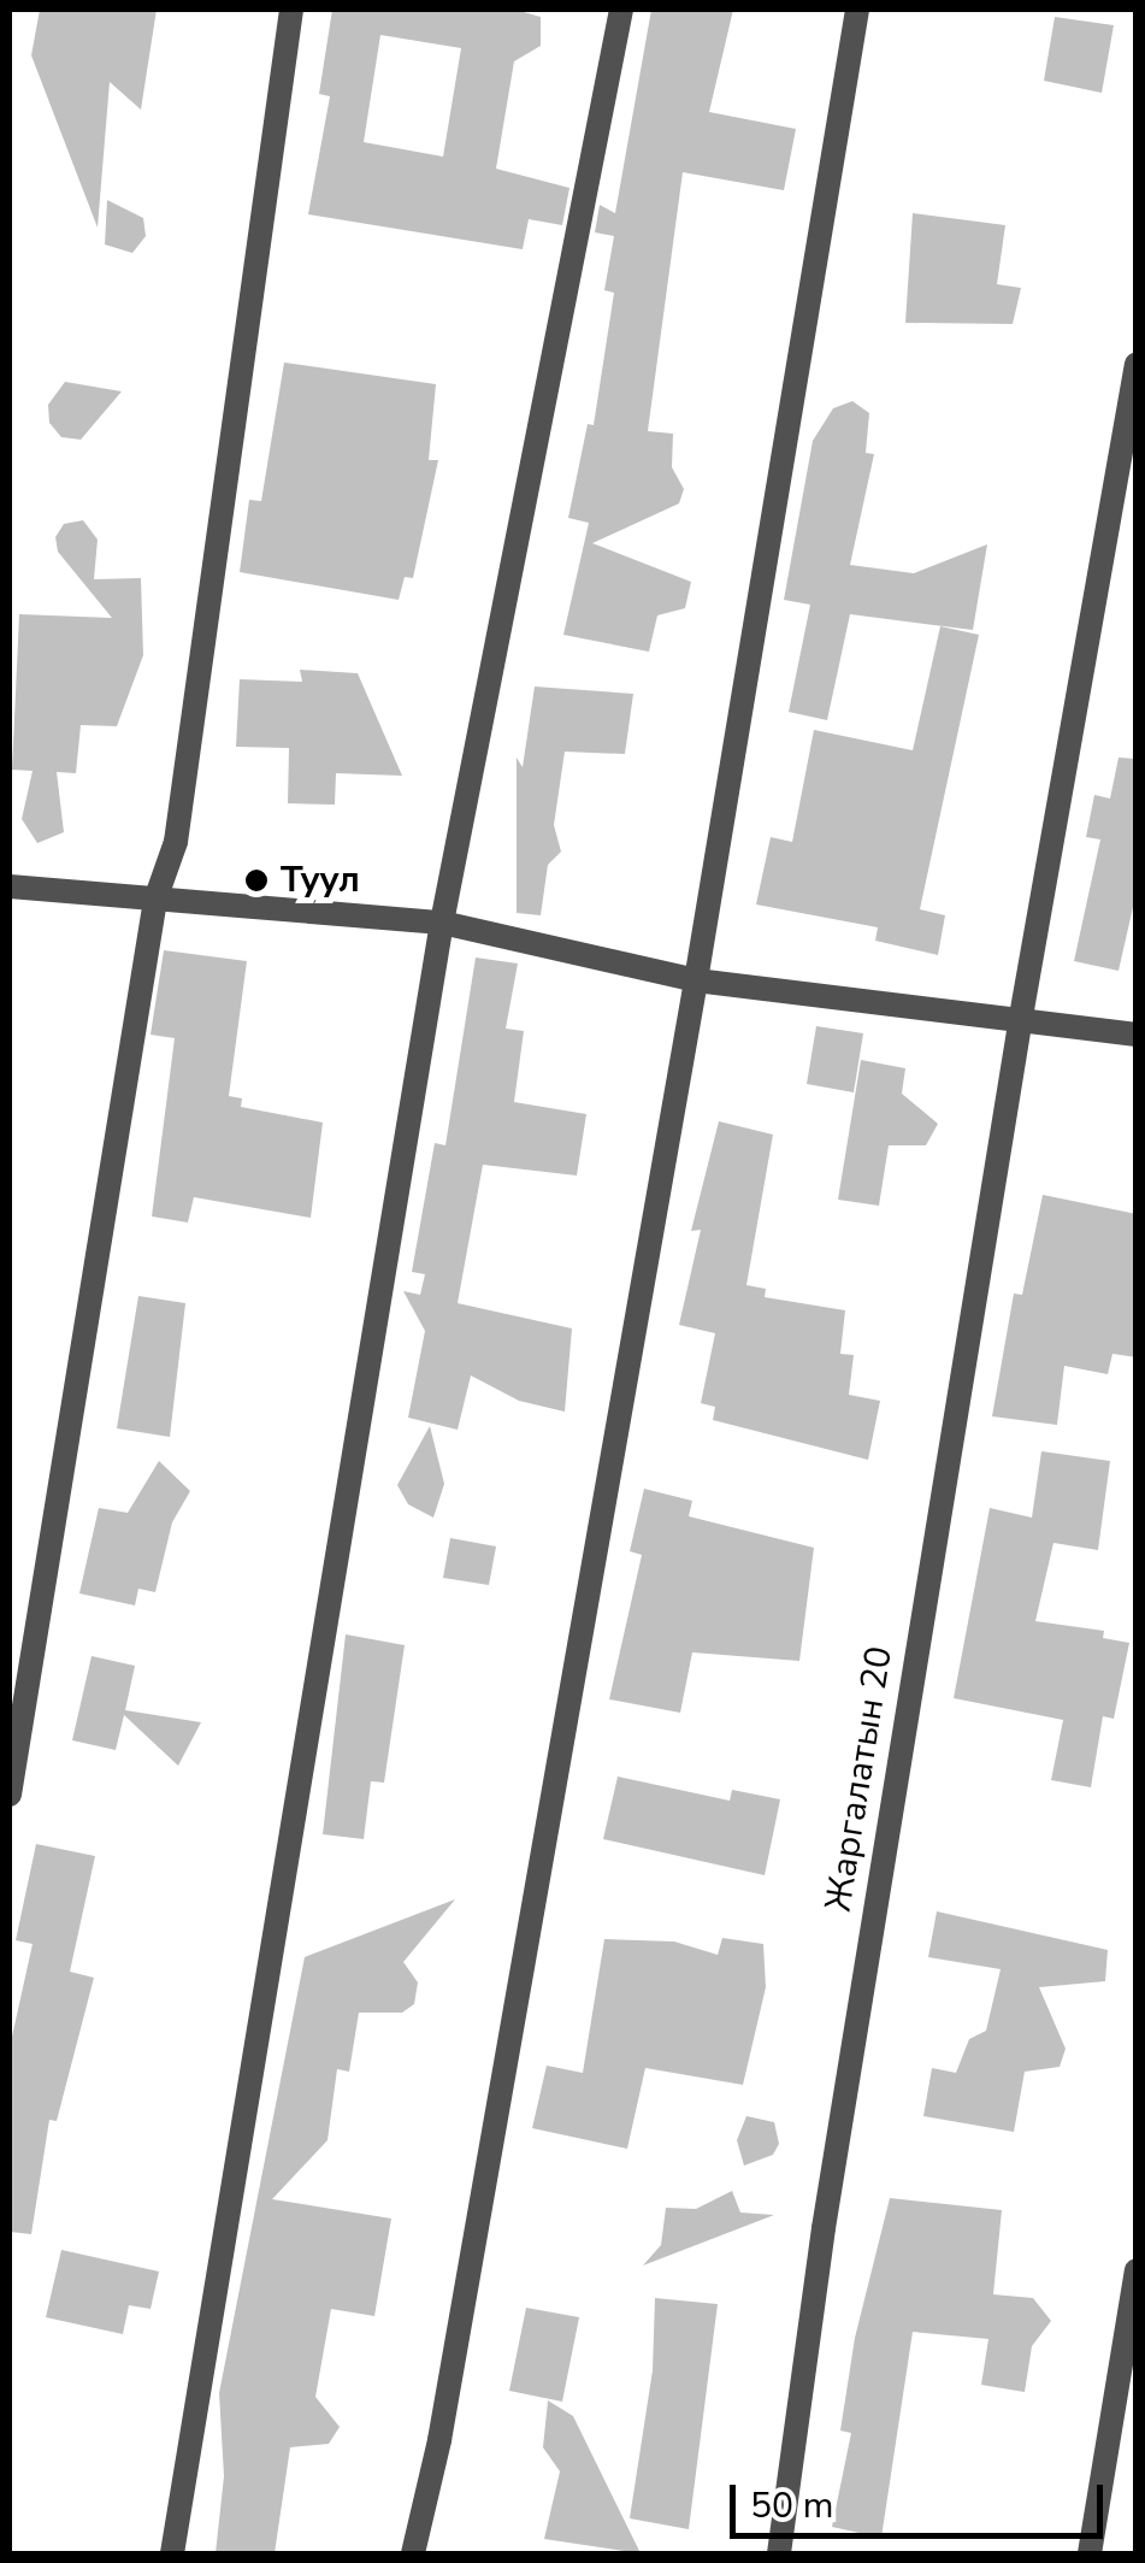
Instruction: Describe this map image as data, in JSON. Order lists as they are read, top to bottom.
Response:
{
  "streets": {
    "street": ["Жаргалатын 20"]
  },
  "places": ["Туул"],
  "scale_bar": "50 m"
}
